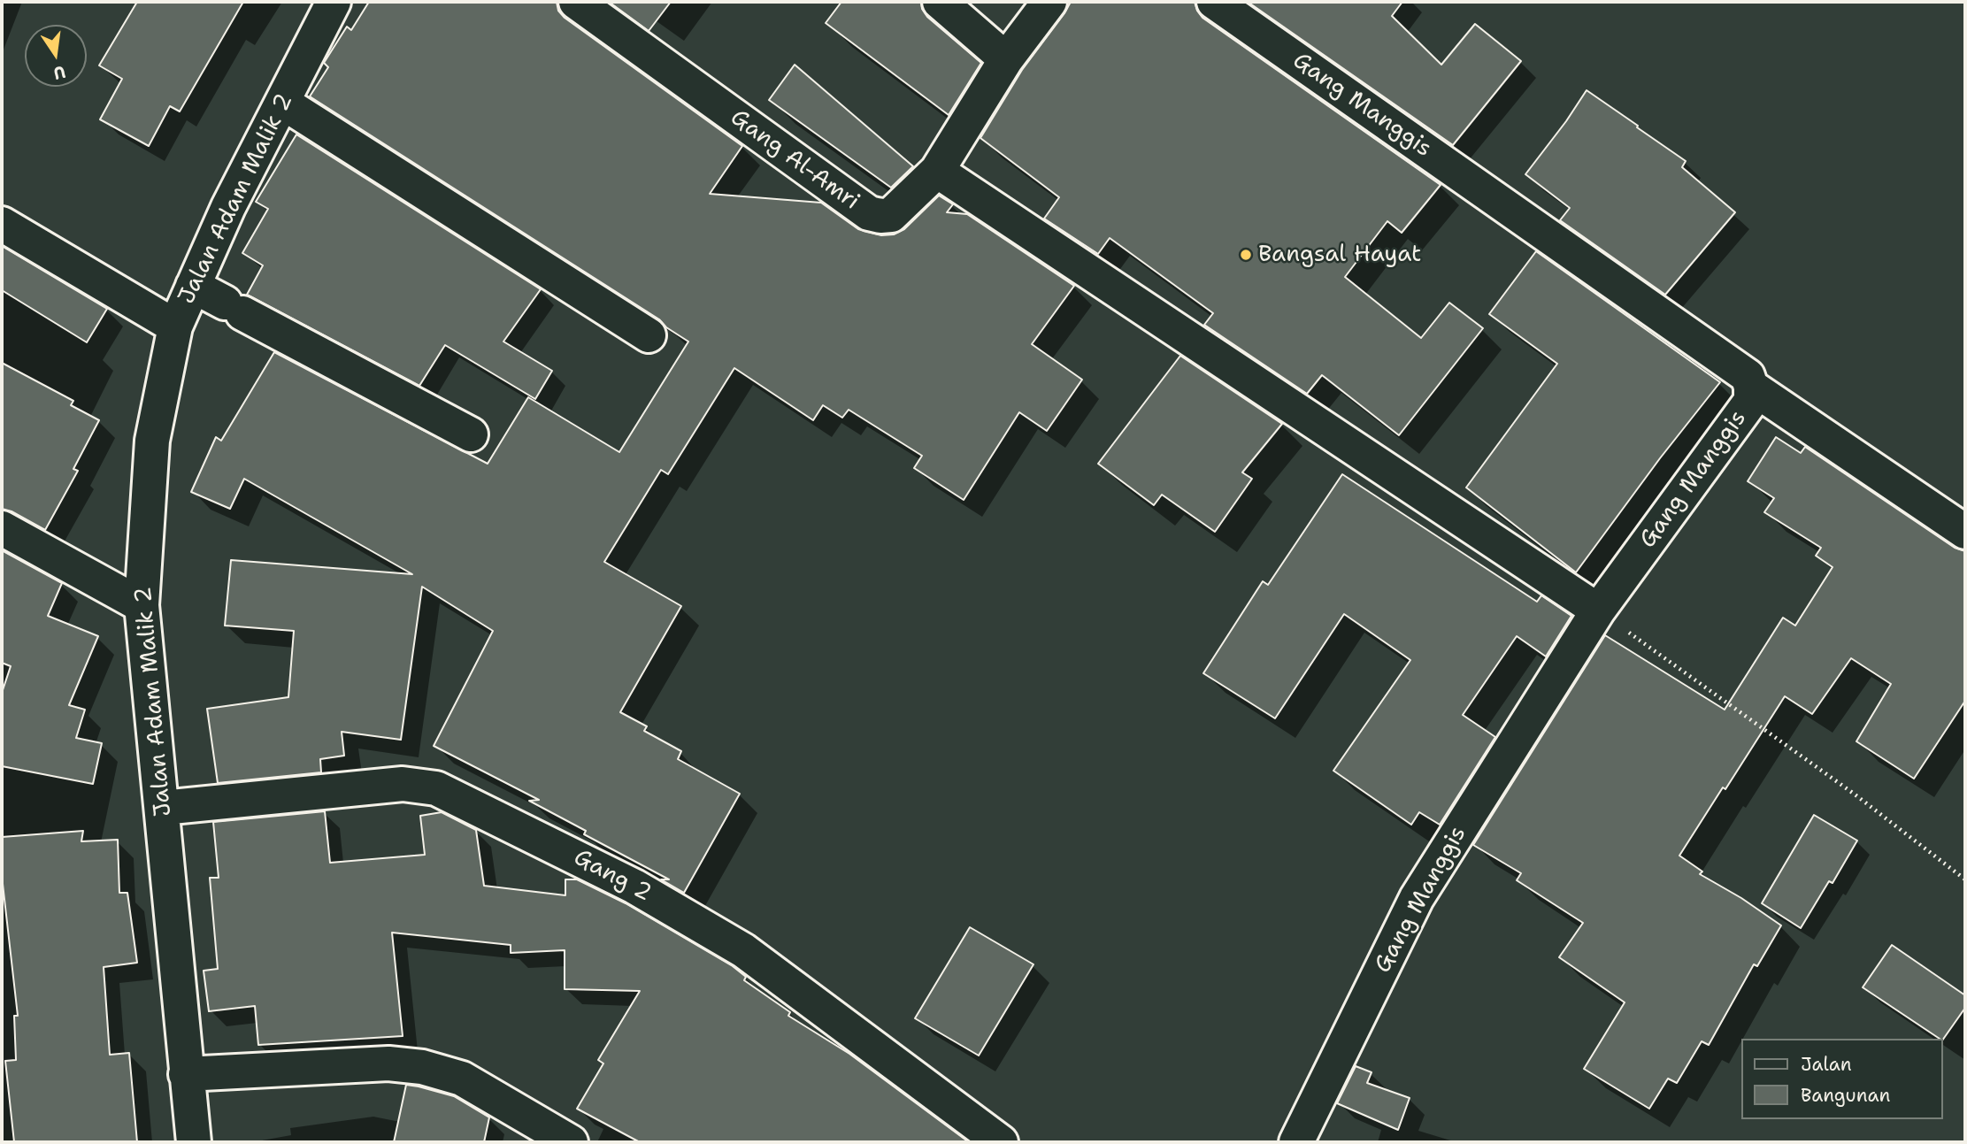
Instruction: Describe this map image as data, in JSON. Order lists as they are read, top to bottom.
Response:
{
  "streets": {
    "street": [
      "Gang Manggis",
      "Gang Al-Amri",
      "Jalan Adam Malik 2",
      "Gang 2"
    ]
  },
  "crossings": [
    ["Jalan Adam Malik 2", "Gang 2"]
  ],
  "places": ["Bangsal Hayat"],
  "legend": ["Jalan", "Bangunan"],
  "north": "bottom"
}
